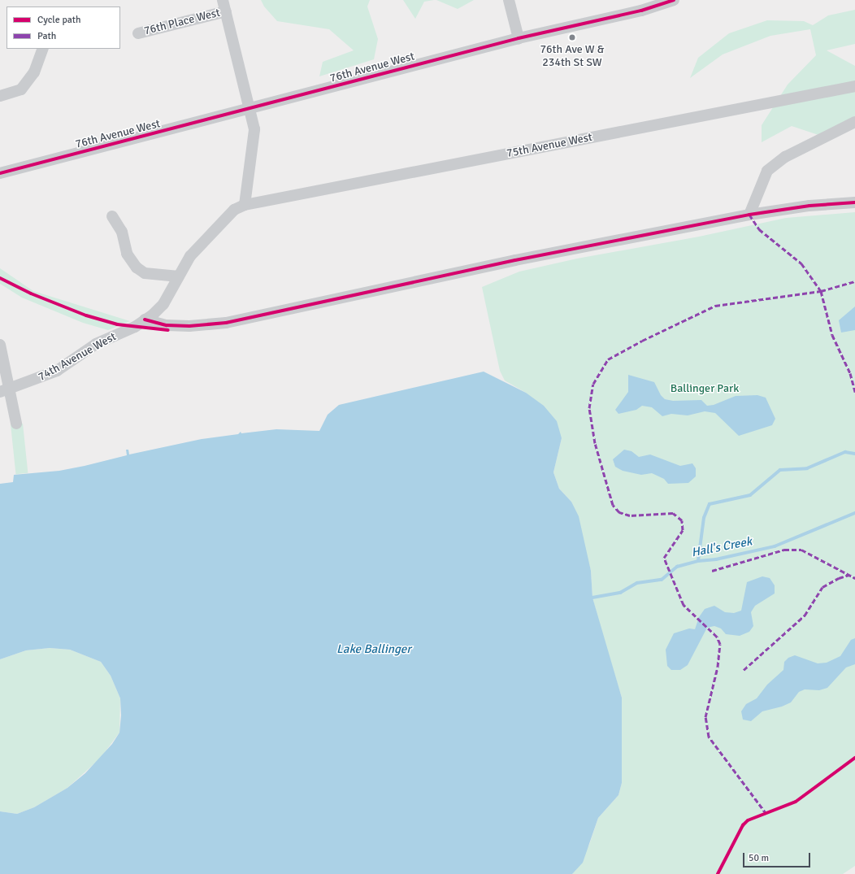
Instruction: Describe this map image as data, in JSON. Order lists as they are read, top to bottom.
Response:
{
  "streets": {
    "street": [
      "76th Place West",
      "76th Avenue West",
      "75th Avenue West",
      "74th Avenue West"
    ]
  },
  "crossings": [
    ["75th Avenue West", "74th Avenue West"]
  ],
  "water": ["Hall's Creek", "Lake Ballinger"],
  "parks": ["Ballinger Park"],
  "places": ["76th Ave W & 234th St SW"],
  "legend": ["Cycle path", "Path"],
  "scale_bar": "50 m"
}
